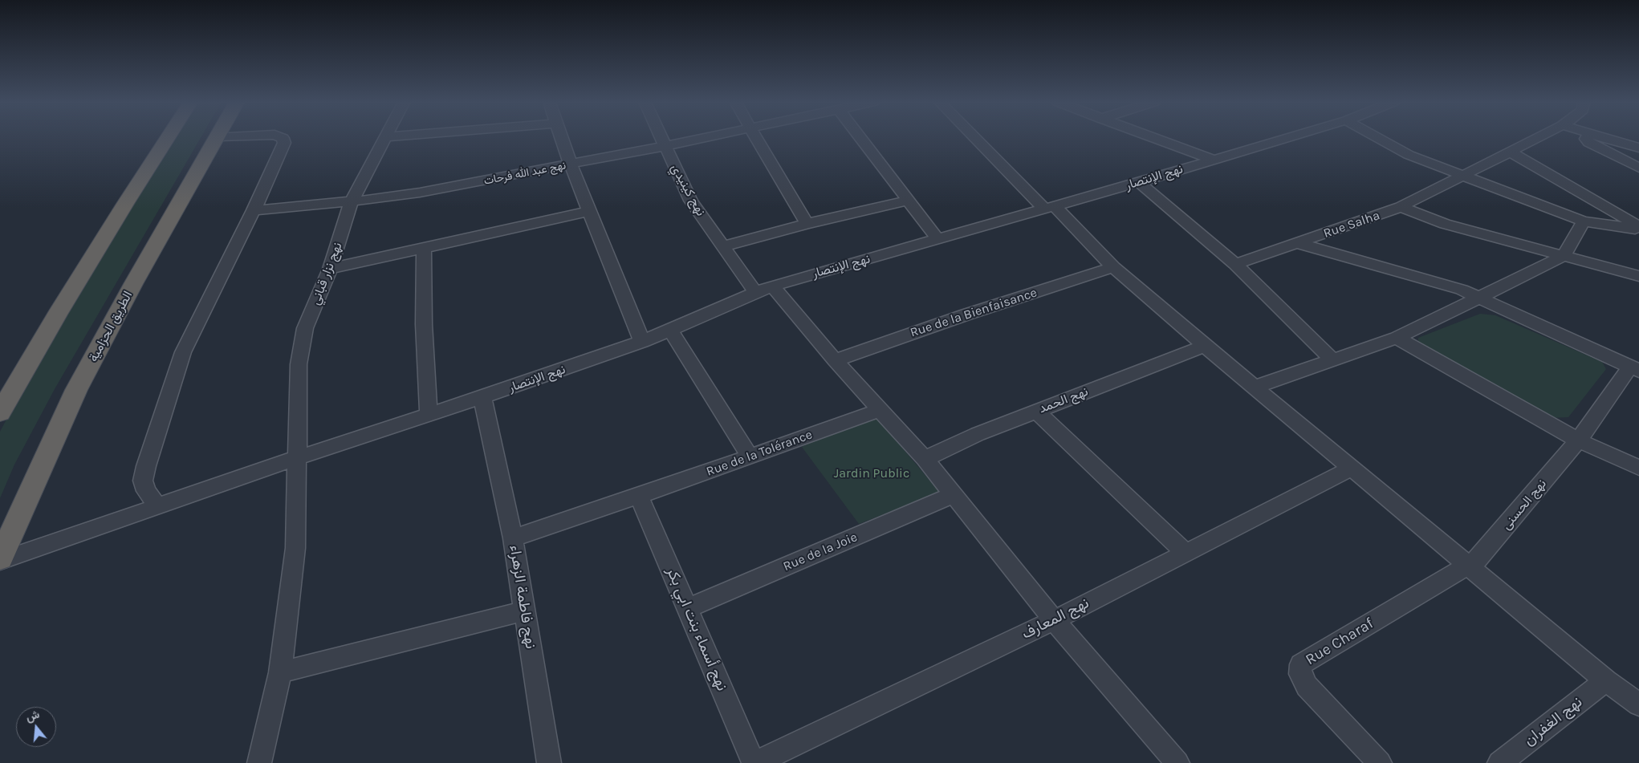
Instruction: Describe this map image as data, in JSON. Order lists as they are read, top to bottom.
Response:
{
  "streets": {
    "highway": ["الطريق الحزامية"],
    "street": [
      "نهج عبد الله فرحات",
      "نهج الإنتصار",
      "نهج كينيدي",
      "Rue Salha",
      "نهج نزار قباني",
      "Rue de la Bienfaisance",
      "نهج الحمد",
      "Rue de la Tolérance",
      "نهج الحسنى",
      "Rue de la Joie",
      "نهج فاطمة الزهراء",
      "نهج المعارف",
      "نهج أسماء بنت ابي بكر",
      "Rue Charaf",
      "نهج الغفران"
    ]
  },
  "crossings": [
    ["نهج عبد الله فرحات", "نهج كينيدي"],
    ["نهج عبد الله فرحات", "نهج نزار قباني"],
    ["نهج الإنتصار", "نهج كينيدي"],
    ["نهج الإنتصار", "نهج نزار قباني"],
    ["نهج الإنتصار", "الطريق الحزامية"],
    ["Rue de la Tolérance", "نهج فاطمة الزهراء"],
    ["Rue de la Tolérance", "نهج أسماء بنت ابي بكر"],
    ["نهج الحسنى", "Rue Charaf"],
    ["Rue de la Joie", "نهج أسماء بنت ابي بكر"],
    ["نهج فاطمة الزهراء", "نهج أسماء بنت ابي بكر"],
    ["نهج المعارف", "نهج أسماء بنت ابي بكر"]
  ],
  "parks": ["Jardin Public"],
  "north": "top"
}
